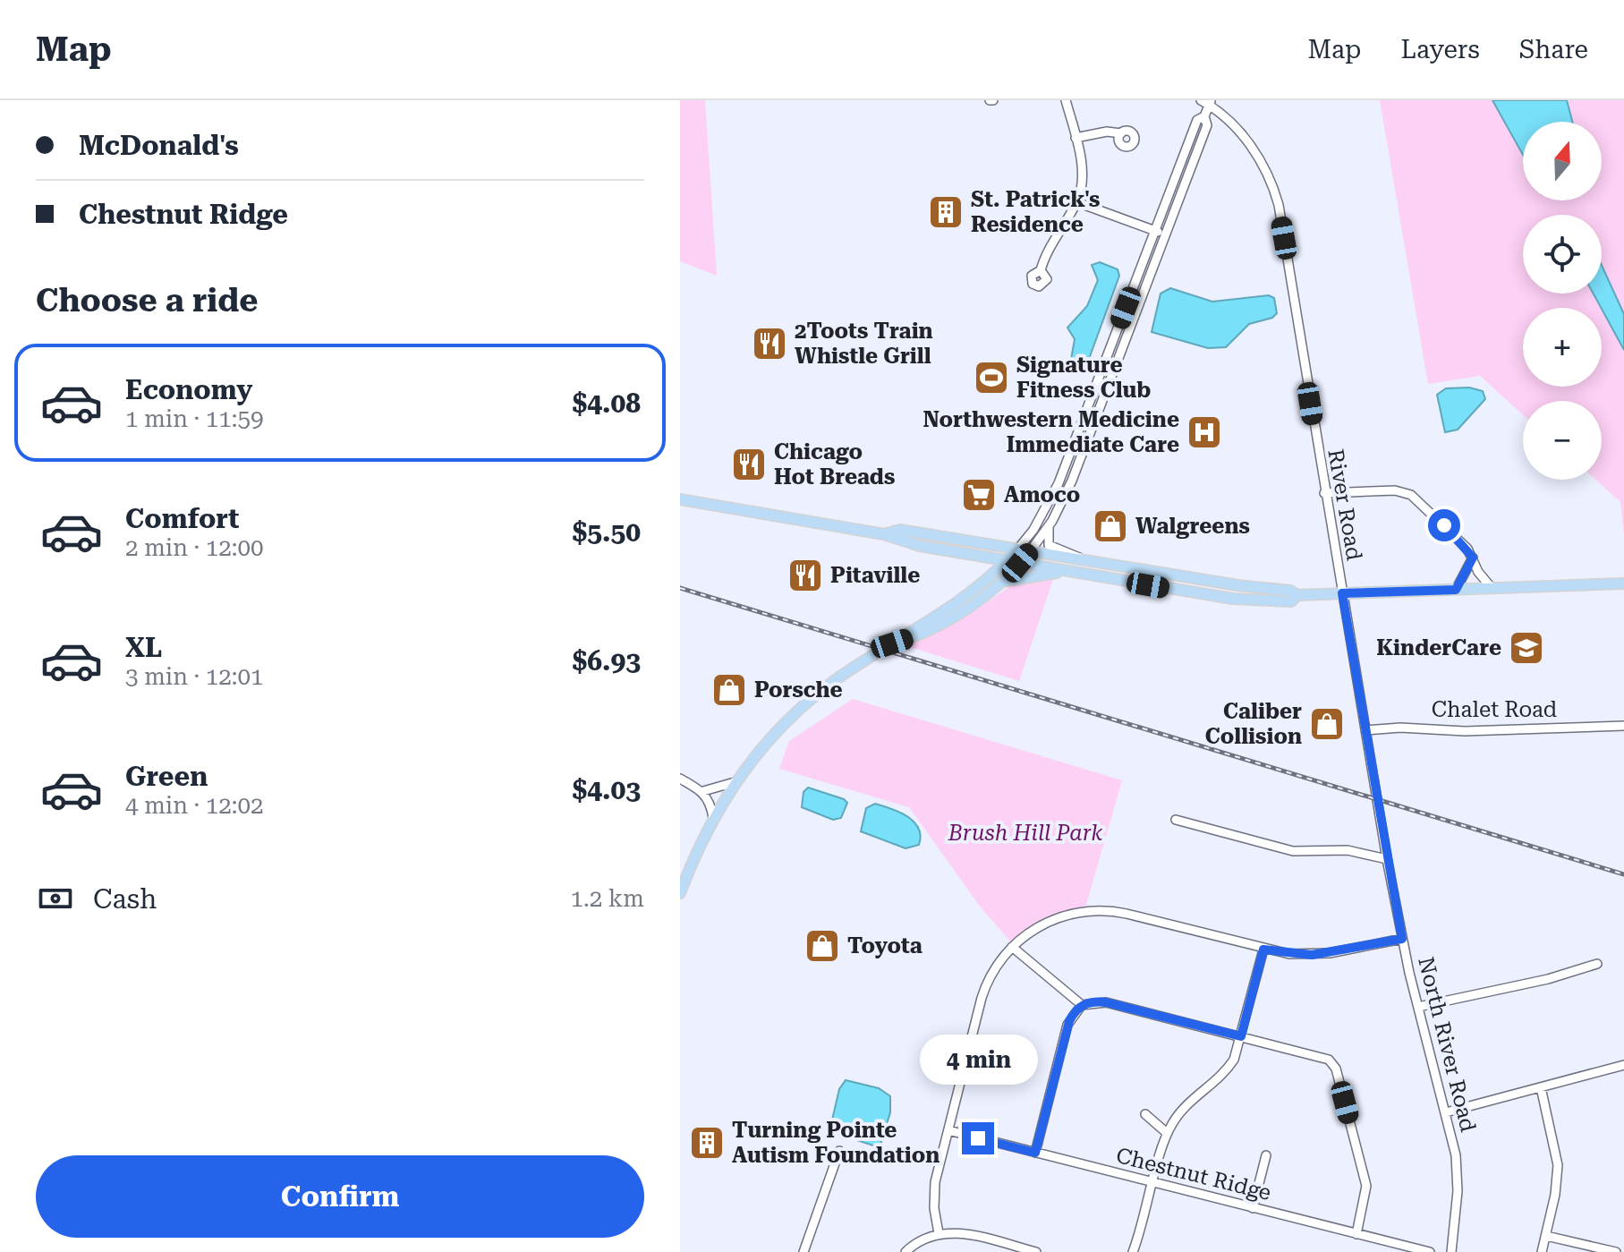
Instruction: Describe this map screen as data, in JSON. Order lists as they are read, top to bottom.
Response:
{
  "streets": {
    "street": [
      "River Road",
      "Chalet Road",
      "North River Road",
      "Chestnut Ridge"
    ]
  },
  "crossings": [
    ["River Road", "North River Road"],
    ["Chalet Road", "North River Road"]
  ],
  "parks": ["Brush Hill Park"],
  "places": {
    "building": ["St. Patrick's Residence", "Turning Pointe Autism Foundation"],
    "restaurant": ["2Toots Train Whistle Grill", "Chicago Hot Breads", "Pitaville"],
    "sports": ["Signature Fitness Club"],
    "hospital": ["Northwestern Medicine Immediate Care"],
    "supermarket": ["Amoco"],
    "shop": [
      "Walgreens",
      "Porsche",
      "Caliber Collision",
      "Toyota"
    ],
    "school or university": ["KinderCare"]
  },
  "north": "top",
  "page": {
    "header": "Map",
    "nav": ["Map", "Layers", "Share"],
    "banner": ["McDonald's", "Chestnut Ridge"],
    "map_buttons": ["+", "−"],
    "heading": "Choose a ride",
    "list": [
      {
        "name": "Economy",
        "note": "1 min · 11:59",
        "value": "$4.08"
      },
      {
        "name": "Comfort",
        "note": "2 min · 12:00",
        "value": "$5.50"
      },
      {
        "name": "XL",
        "note": "3 min · 12:01",
        "value": "$6.93"
      },
      {
        "name": "Green",
        "note": "4 min · 12:02",
        "value": "$4.03"
      }
    ],
    "pay": ["Cash", "1.2 km"],
    "bubble": "4 min",
    "buttons": "Confirm"
  }
}
